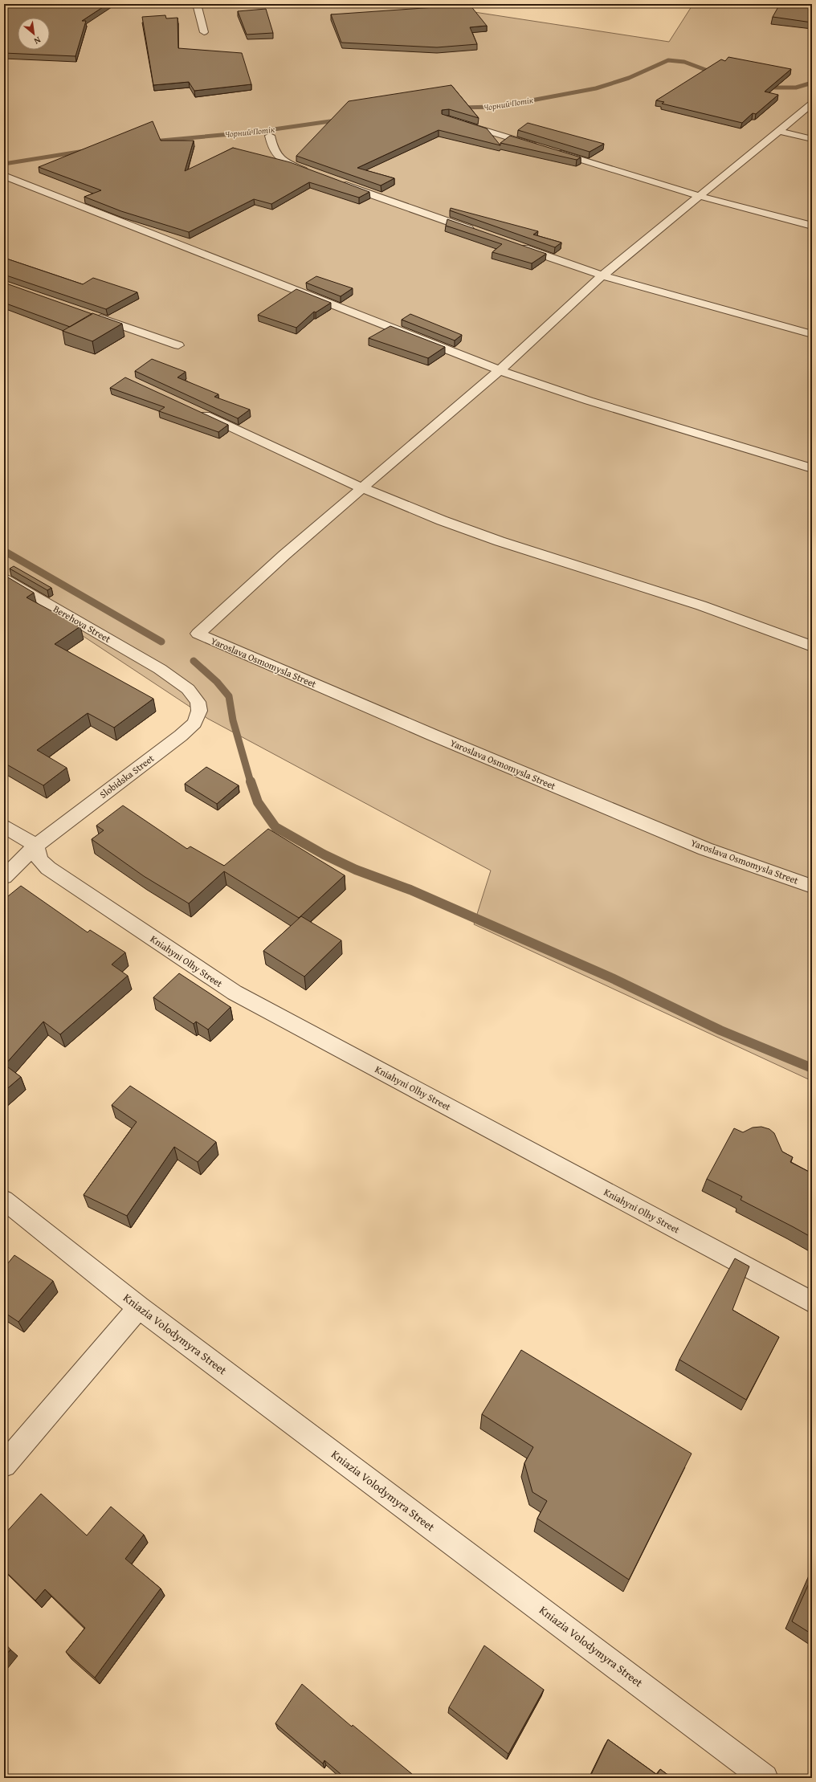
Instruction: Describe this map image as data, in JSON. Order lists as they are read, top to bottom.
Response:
{
  "streets": {
    "street": [
      "Berehova Street",
      "Yaroslava Osmomysla Street",
      "Slobidska Street",
      "Kniahyni Olhy Street",
      "Kniazia Volodymyra Street"
    ]
  },
  "crossings": [
    ["Berehova Street", "Slobidska Street"],
    ["Slobidska Street", "Kniahyni Olhy Street"]
  ],
  "water": ["Чорний Потік"],
  "north": "bottom right"
}
